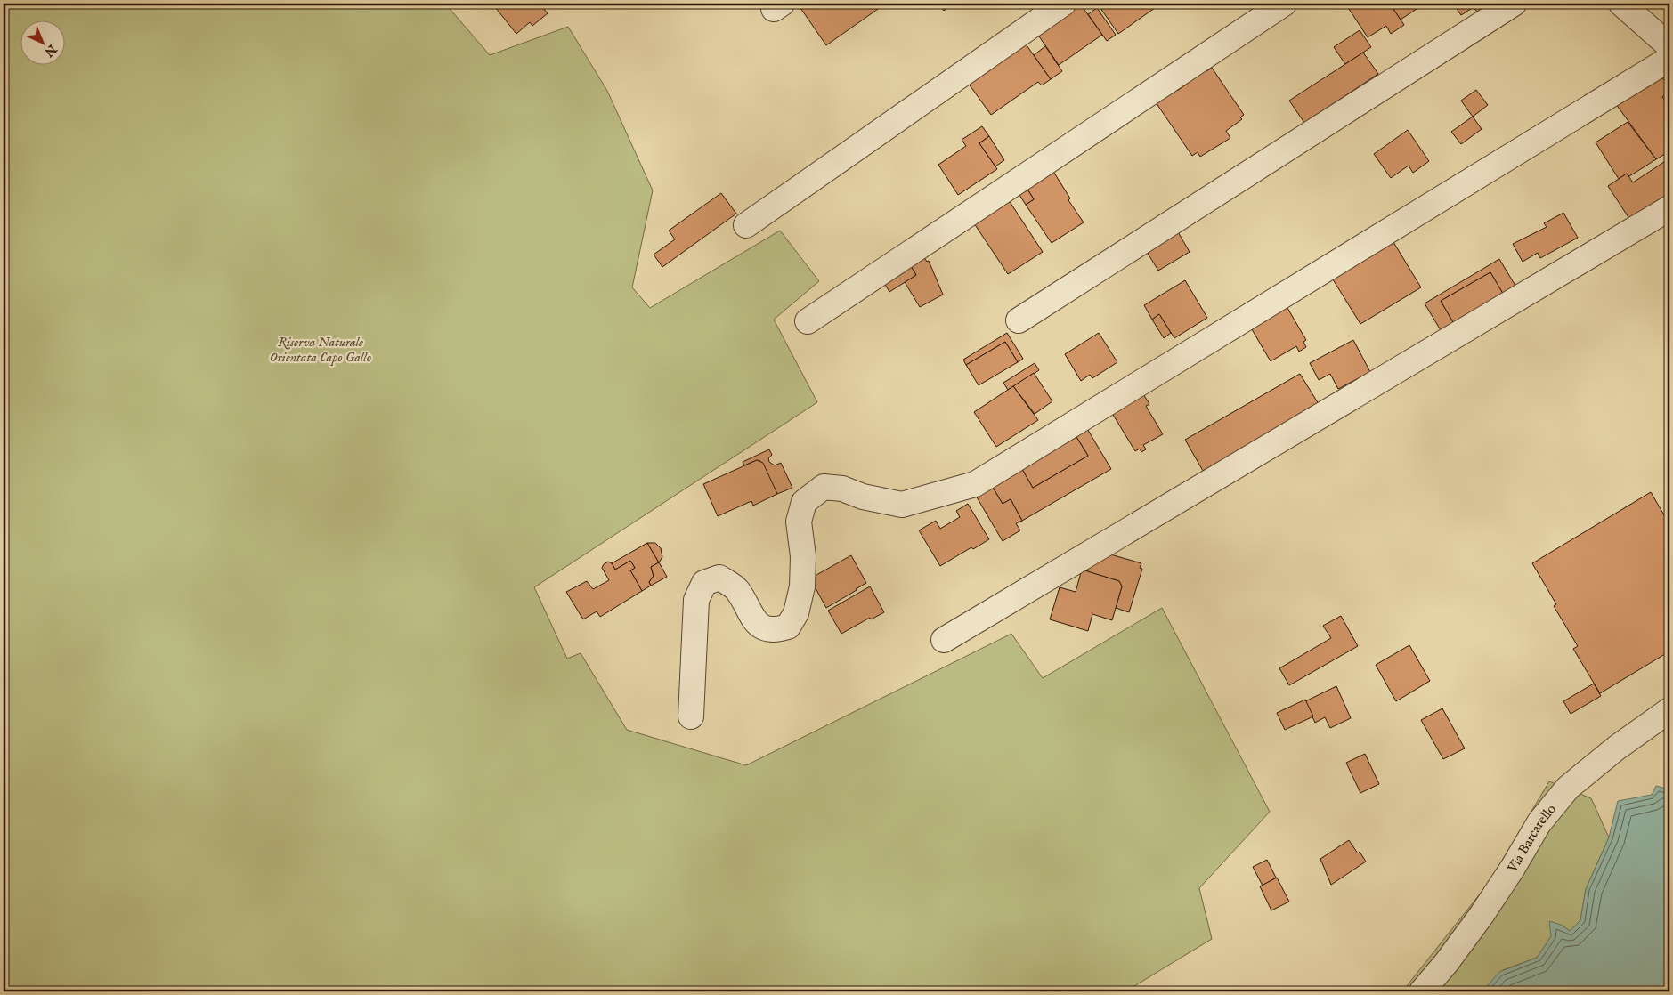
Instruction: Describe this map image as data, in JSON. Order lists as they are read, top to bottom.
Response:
{
  "streets": {
    "street": ["Via Barcarello"]
  },
  "parks": ["Riserva Naturale Orientata Capo Gallo"],
  "north": "bottom right"
}
